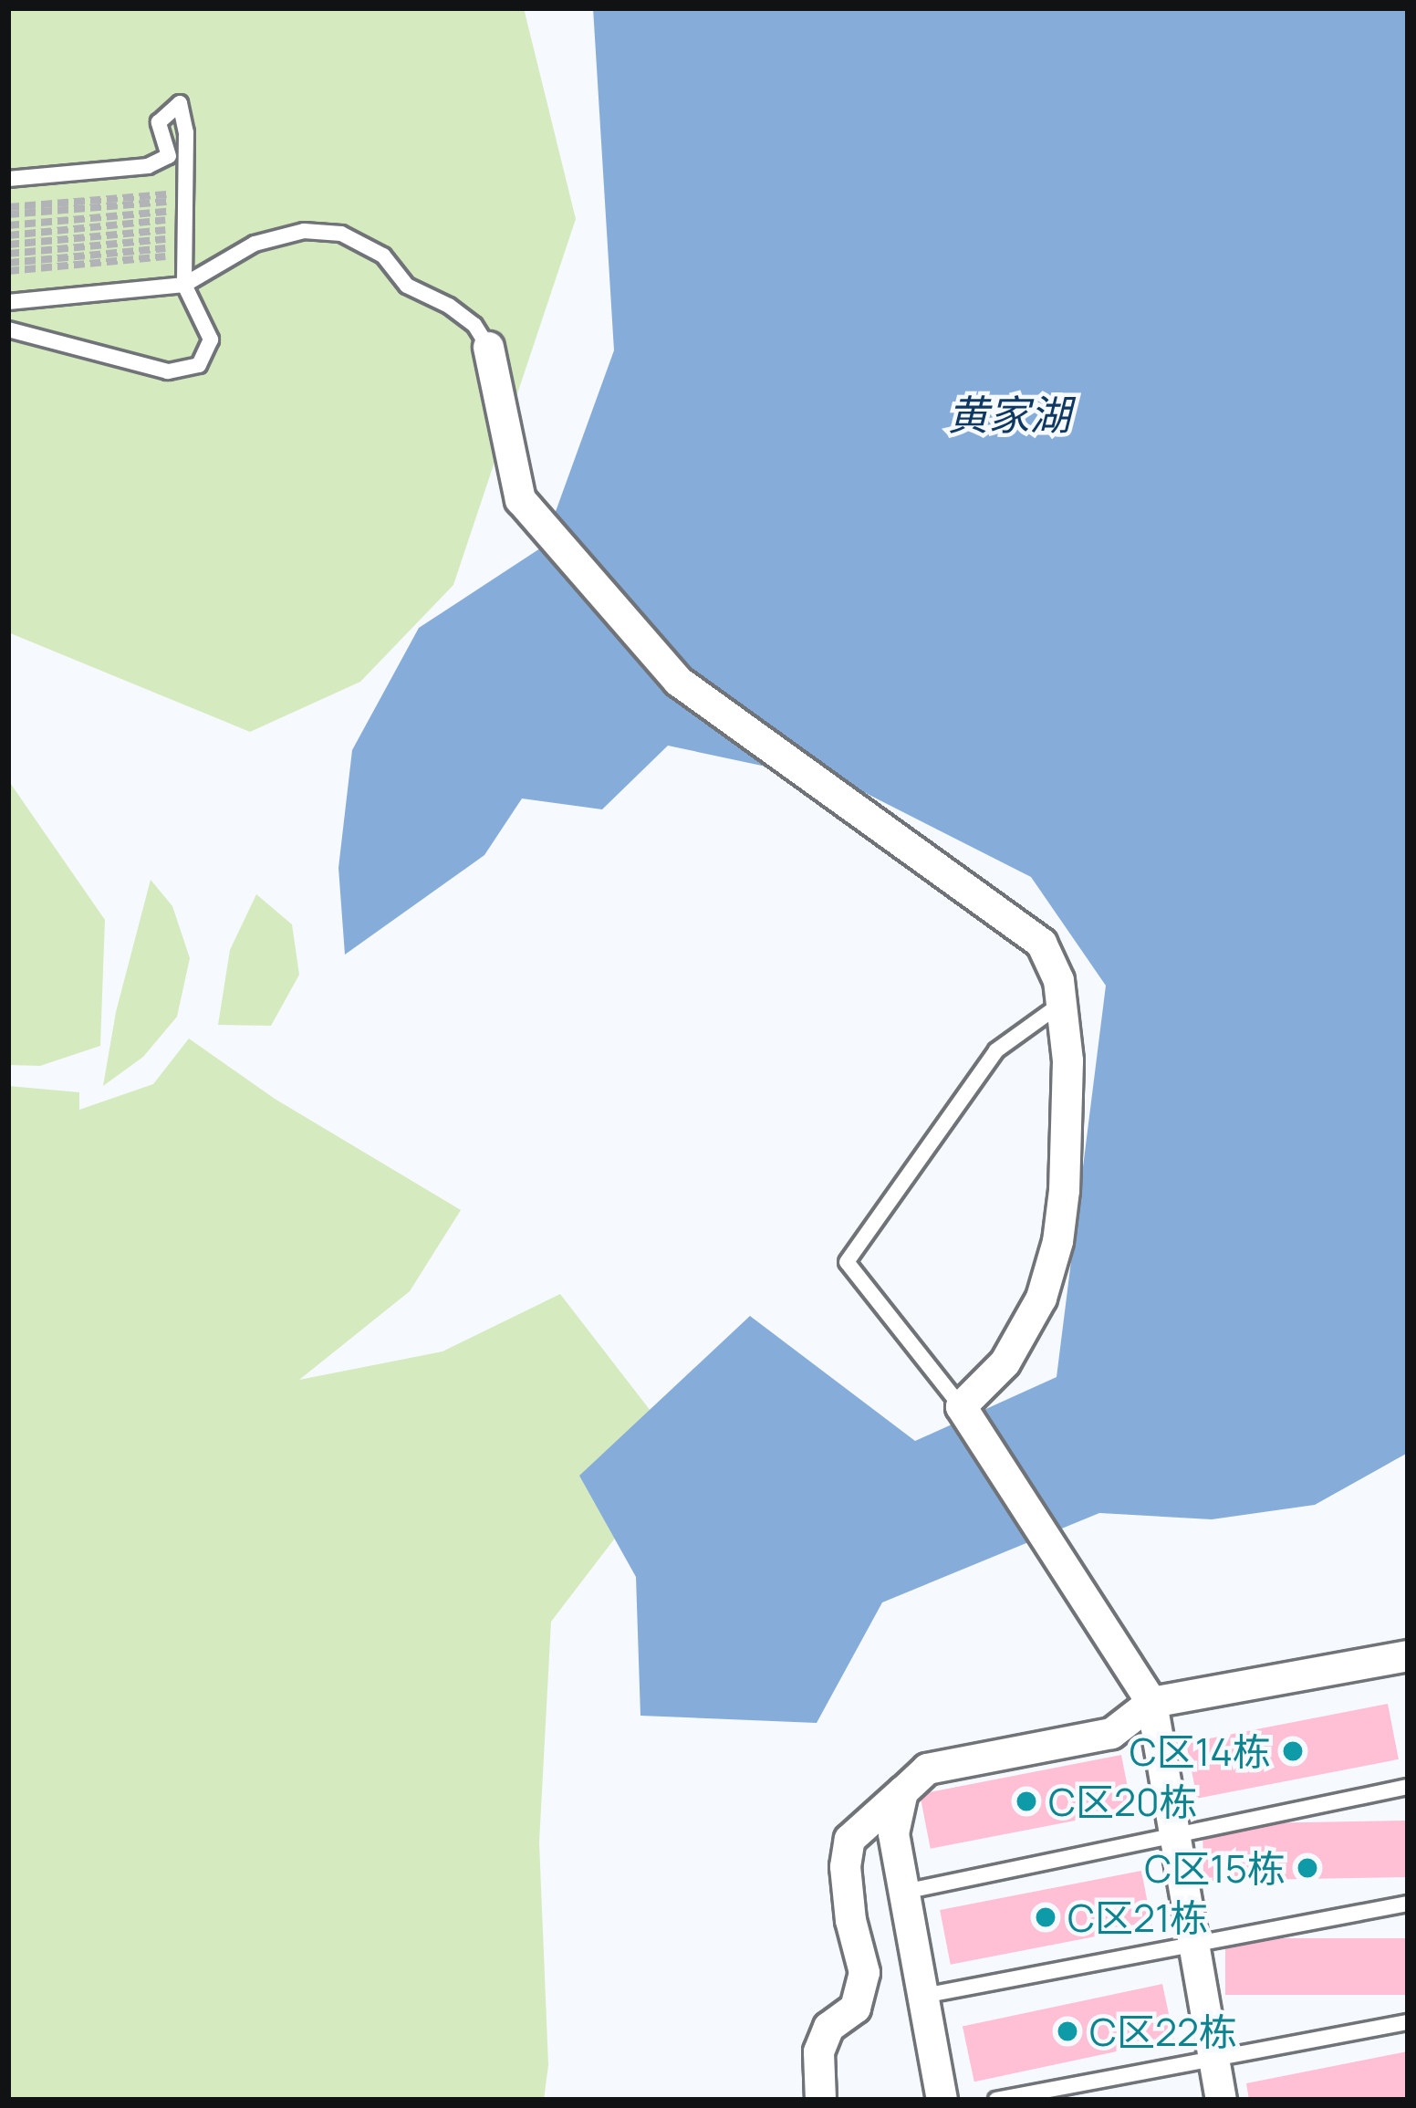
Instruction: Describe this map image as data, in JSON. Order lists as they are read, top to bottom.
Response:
{
  "water": ["黄家湖"],
  "places": [
    "C区14栋",
    "C区20栋",
    "C区15栋",
    "C区21栋",
    "C区22栋"
  ]
}
